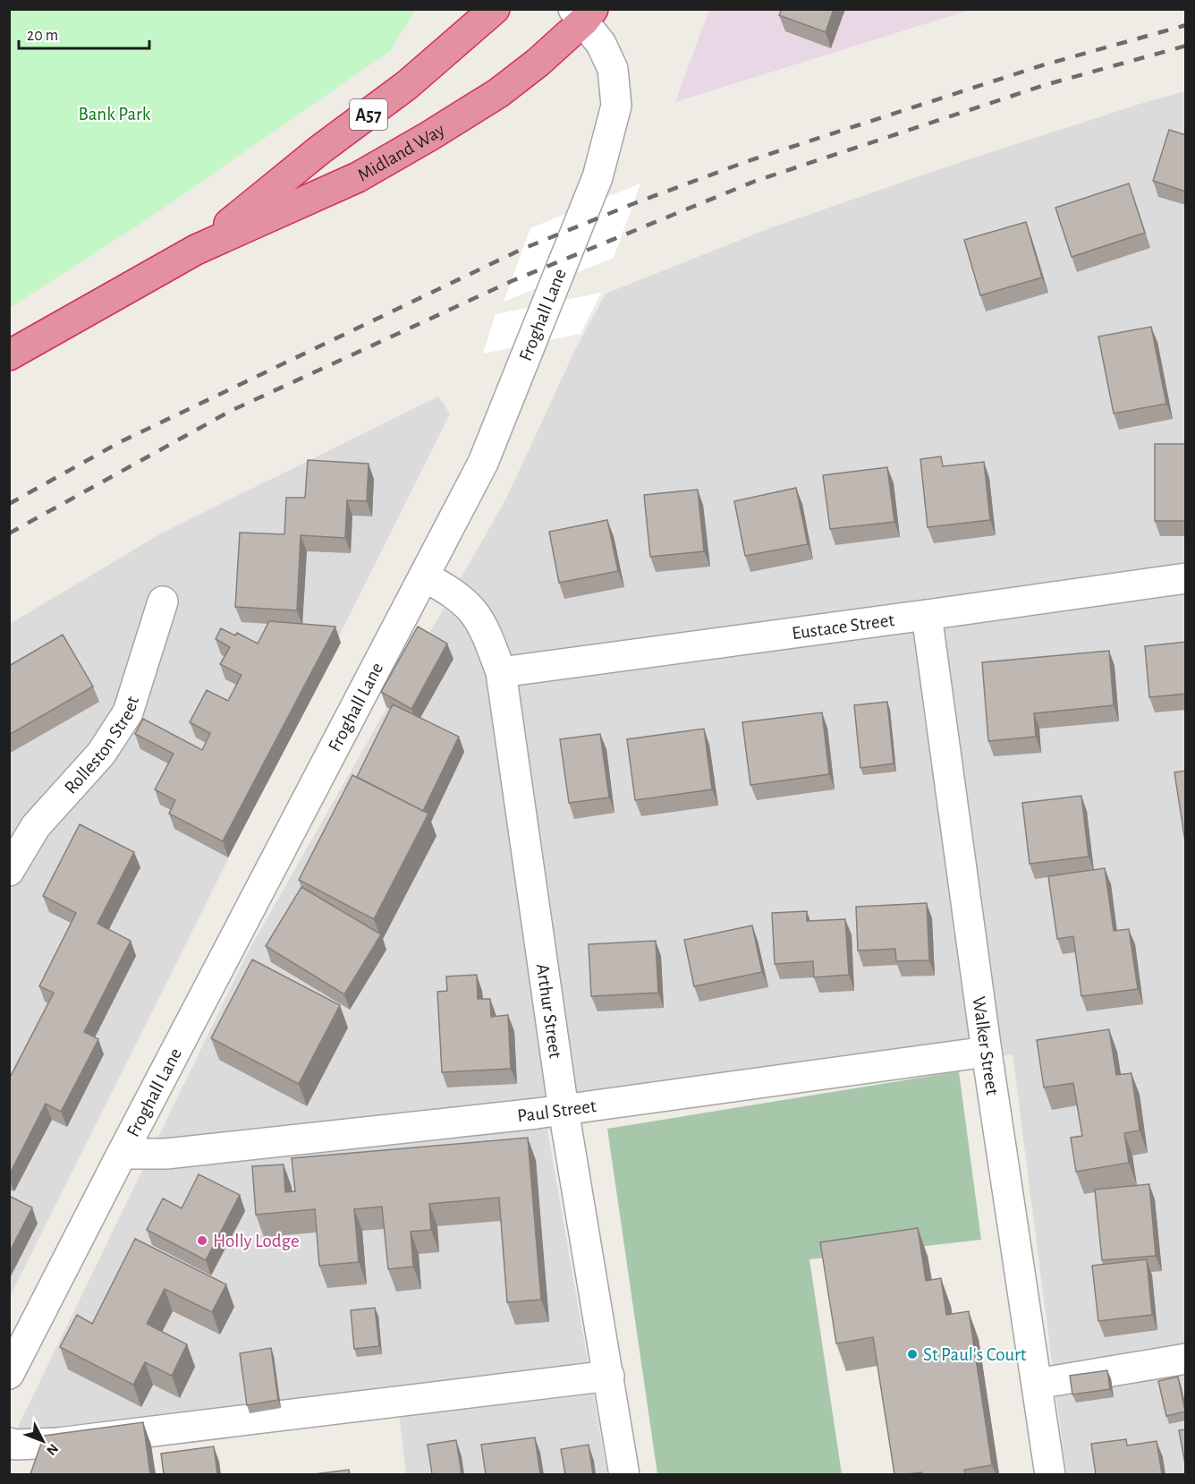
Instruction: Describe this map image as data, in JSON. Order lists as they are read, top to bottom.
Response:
{
  "streets": {
    "highway": ["A57", "Midland Way"],
    "street": [
      "Froghall Lane",
      "Eustace Street",
      "Rolleston Street",
      "Arthur Street",
      "Walker Street",
      "Paul Street"
    ]
  },
  "crossings": [
    ["Midland Way", "Froghall Lane"],
    ["Froghall Lane", "Arthur Street"],
    ["Froghall Lane", "Paul Street"],
    ["Eustace Street", "Arthur Street"],
    ["Eustace Street", "Walker Street"],
    ["Arthur Street", "Paul Street"],
    ["Walker Street", "Paul Street"]
  ],
  "parks": ["Bank Park"],
  "places": ["Holly Lodge", "St Paul's Court"],
  "scale_bar": "20 m",
  "north": "bottom right"
}
